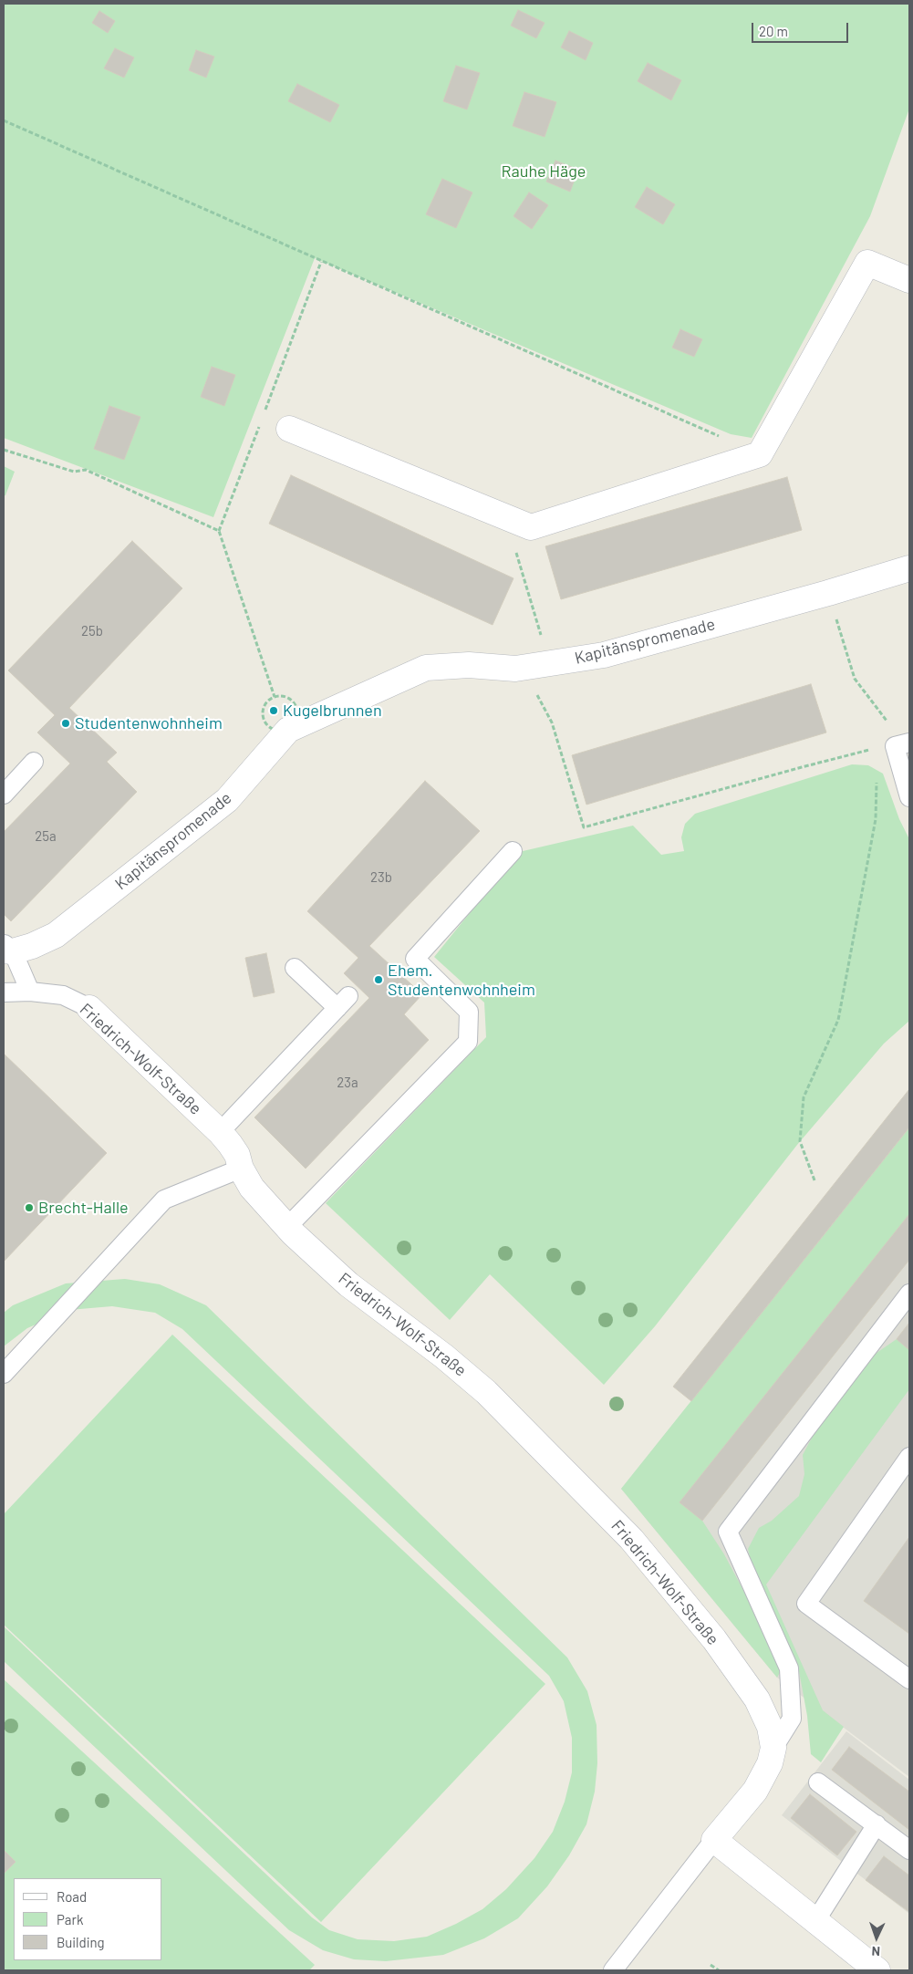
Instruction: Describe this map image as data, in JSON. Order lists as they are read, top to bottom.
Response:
{
  "streets": {
    "street": ["Kapitänspromenade", "Friedrich-Wolf-Straße"]
  },
  "parks": ["Rauhe Häge"],
  "places": [
    "Kugelbrunnen",
    "Studentenwohnheim",
    "Ehem. Studentenwohnheim",
    "Brecht-Halle"
  ],
  "house_numbers": [
    "25b",
    "25a",
    "23b",
    "23a"
  ],
  "legend": ["Road", "Park", "Building"],
  "scale_bar": "20 m",
  "north": "bottom"
}
